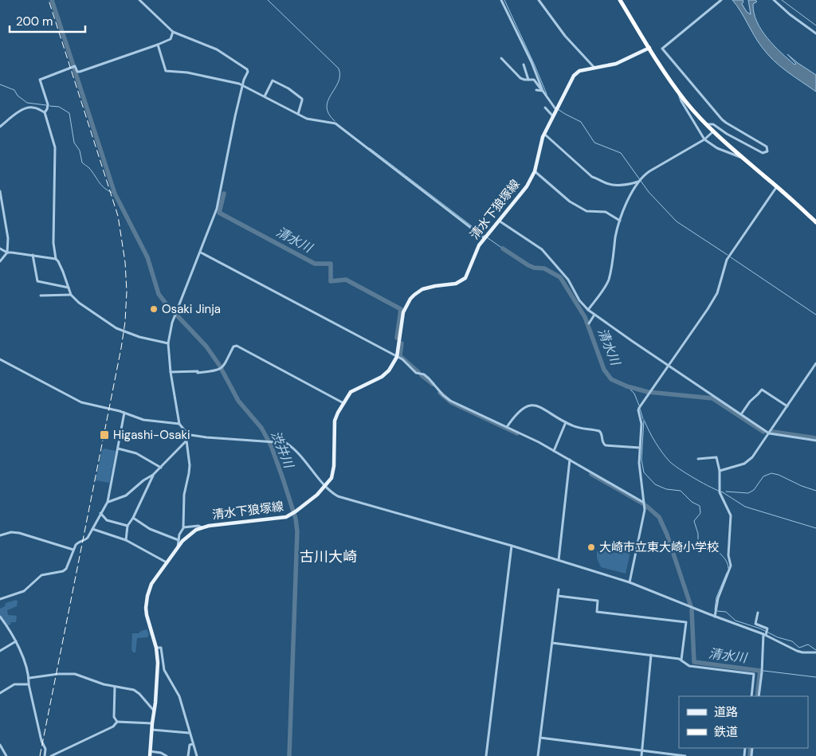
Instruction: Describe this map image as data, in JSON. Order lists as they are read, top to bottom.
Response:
{
  "streets": {
    "main road": ["清水下狼塚線"]
  },
  "districts": ["古川大崎"],
  "water": ["清水川", "渋井川"],
  "places": {
    "other": ["Osaki Jinja", "大崎市立東大崎小学校"],
    "transit": ["Higashi-Osaki"]
  },
  "legend": ["道路", "鉄道"],
  "scale_bar": "200 m"
}
